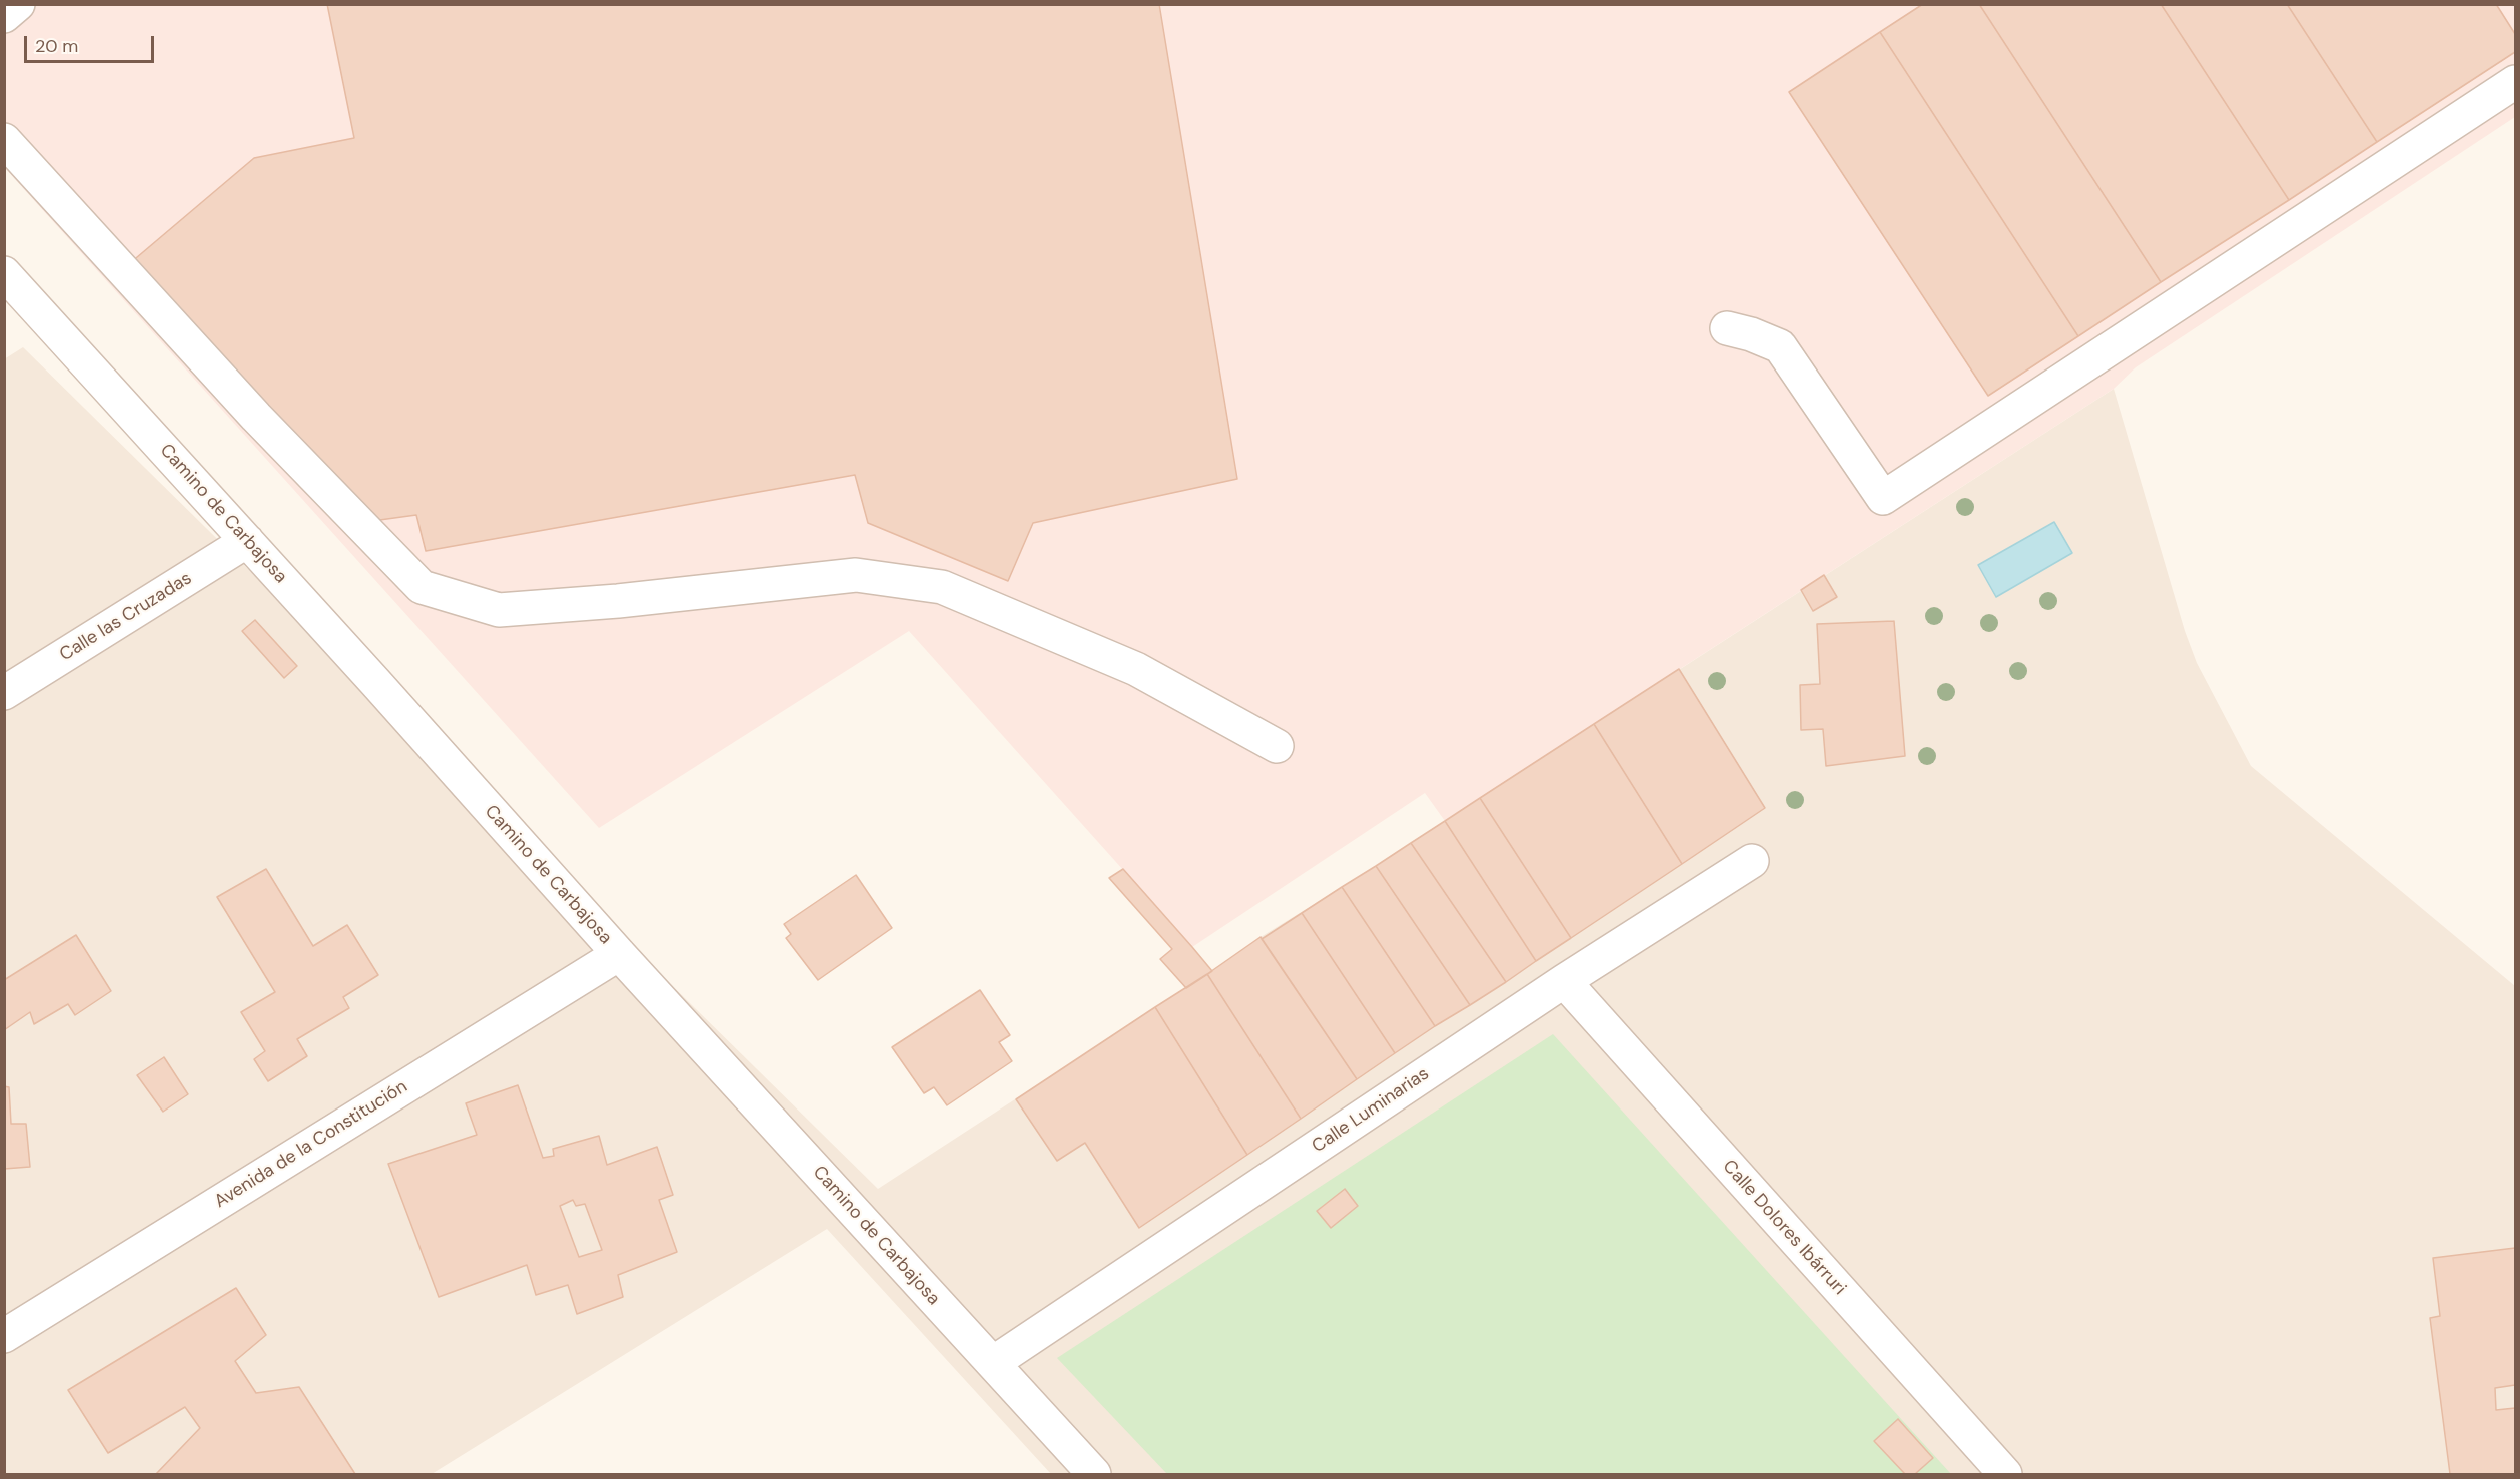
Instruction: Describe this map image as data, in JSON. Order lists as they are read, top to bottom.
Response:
{
  "streets": {
    "street": [
      "Camino de Carbajosa",
      "Calle las Cruzadas",
      "Calle Luminarias",
      "Avenida de la Constitución",
      "Calle Dolores Ibárruri"
    ]
  },
  "crossings": [
    ["Camino de Carbajosa", "Calle las Cruzadas"],
    ["Camino de Carbajosa", "Calle Luminarias"],
    ["Camino de Carbajosa", "Avenida de la Constitución"],
    ["Calle Luminarias", "Calle Dolores Ibárruri"]
  ],
  "scale_bar": "20 m"
}
